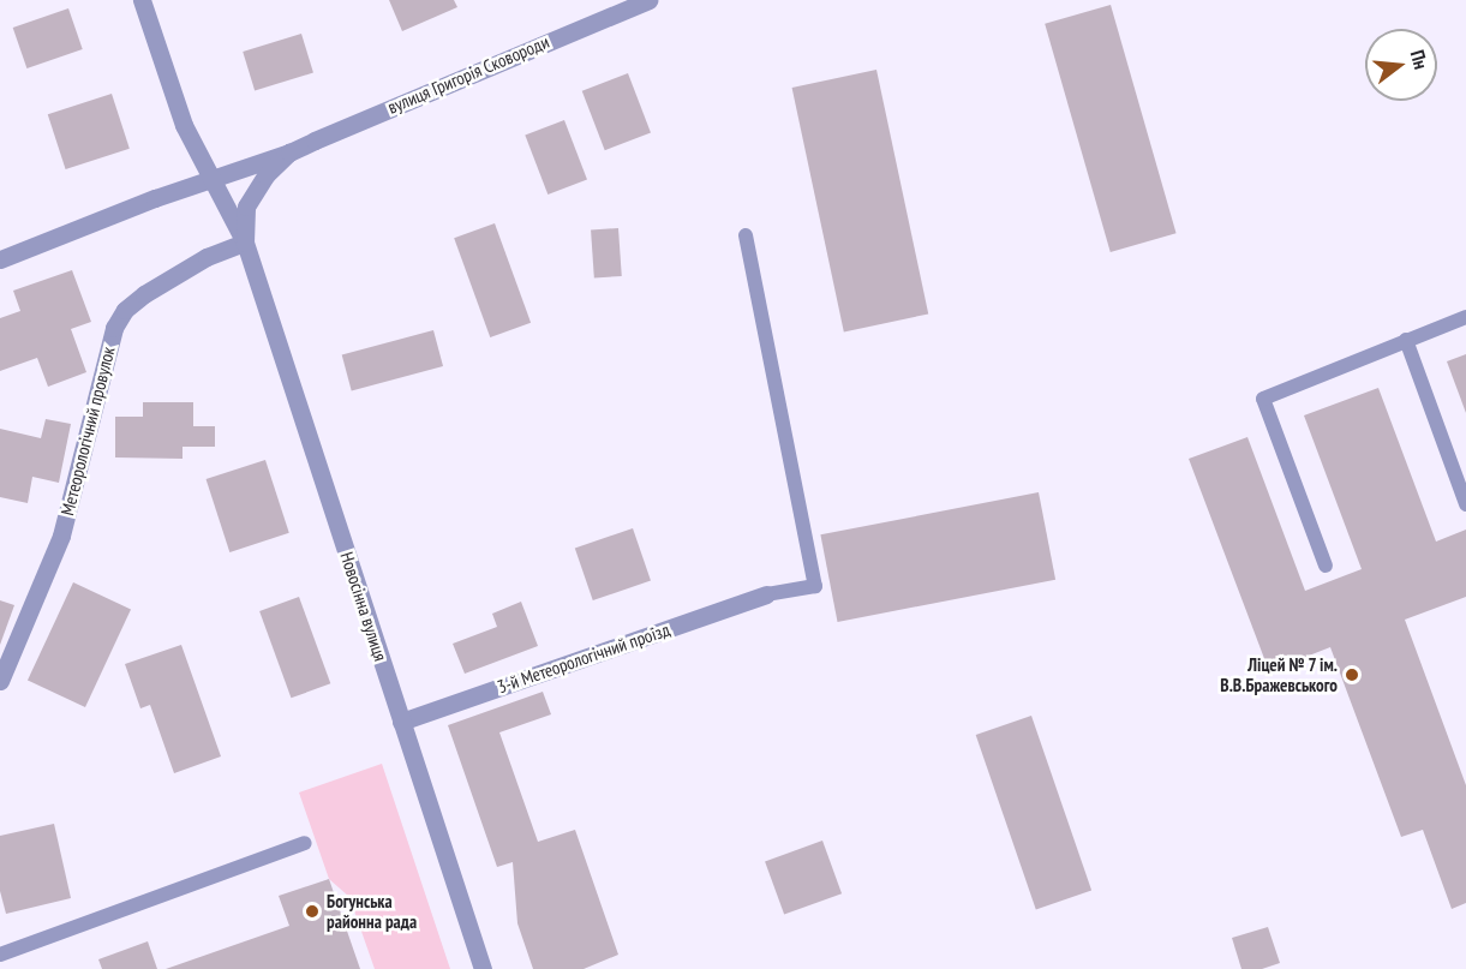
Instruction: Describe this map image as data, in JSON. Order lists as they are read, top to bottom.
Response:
{
  "streets": {
    "street": [
      "вулиця Григорія Сковороди",
      "Метеорологічний провулок",
      "Новосінна вулиця",
      "3-й Метеорологічний проїзд"
    ]
  },
  "crossings": [
    ["вулиця Григорія Сковороди", "Новосінна вулиця"],
    ["Метеорологічний провулок", "Новосінна вулиця"],
    ["Новосінна вулиця", "3-й Метеорологічний проїзд"]
  ],
  "places": ["Ліцей № 7 ім. В.В.Бражевського", "Богунська районна рада"],
  "north": "right"
}
